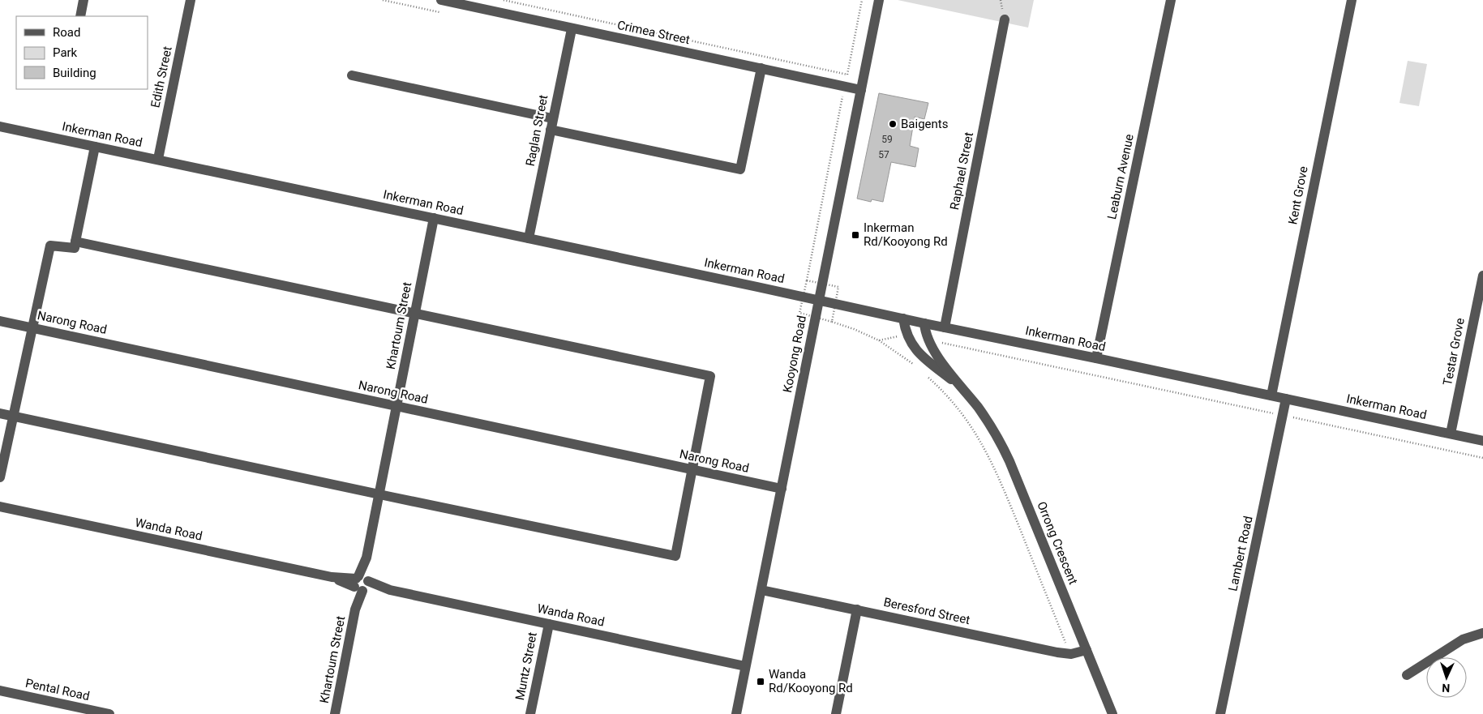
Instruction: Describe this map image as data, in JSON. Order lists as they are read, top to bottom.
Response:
{
  "streets": {
    "street": [
      "Crimea Street",
      "Edith Street",
      "Raglan Street",
      "Inkerman Road",
      "Raphael Street",
      "Leaburn Avenue",
      "Kent Grove",
      "Narong Road",
      "Khartoum Street",
      "Testar Grove",
      "Kooyong Road",
      "Wanda Road",
      "Orrong Crescent",
      "Lambert Road",
      "Beresford Street",
      "Muntz Street",
      "Pental Road"
    ]
  },
  "crossings": [
    ["Crimea Street", "Raglan Street"],
    ["Crimea Street", "Kooyong Road"],
    ["Edith Street", "Inkerman Road"],
    ["Raglan Street", "Inkerman Road"],
    ["Inkerman Road", "Raphael Street"],
    ["Inkerman Road", "Leaburn Avenue"],
    ["Inkerman Road", "Kent Grove"],
    ["Inkerman Road", "Khartoum Street"],
    ["Inkerman Road", "Testar Grove"],
    ["Inkerman Road", "Kooyong Road"],
    ["Inkerman Road", "Orrong Crescent"],
    ["Inkerman Road", "Lambert Road"],
    ["Narong Road", "Khartoum Street"],
    ["Narong Road", "Kooyong Road"],
    ["Khartoum Street", "Wanda Road"],
    ["Kooyong Road", "Wanda Road"],
    ["Kooyong Road", "Beresford Street"],
    ["Wanda Road", "Muntz Street"],
    ["Orrong Crescent", "Beresford Street"]
  ],
  "places": {
    "other": ["Baigents"],
    "transit": ["Inkerman Rd/Kooyong Rd", "Wanda Rd/Kooyong Rd"]
  },
  "house_numbers": ["59", "57"],
  "legend": ["Road", "Park", "Building"],
  "north": "bottom"
}
